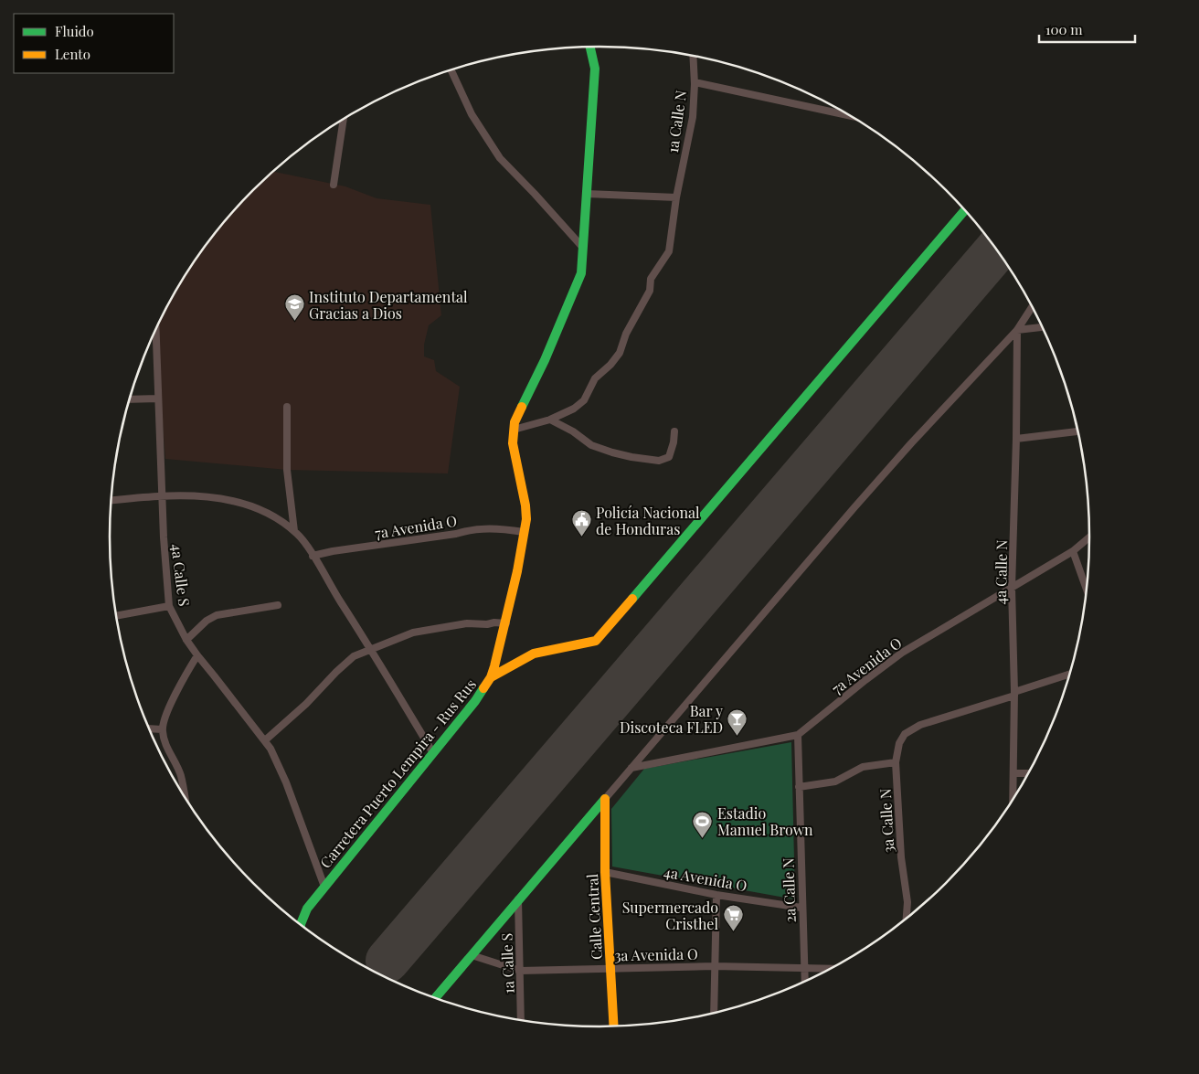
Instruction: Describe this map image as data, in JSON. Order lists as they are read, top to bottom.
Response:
{
  "streets": {
    "street": [
      "1a Calle N",
      "7a Avenida O",
      "4a Calle N",
      "4a Calle S",
      "Carretera Puerto Lempira - Rus Rus",
      "3a Calle N",
      "4a Avenida O",
      "2a Calle N",
      "Calle Central",
      "3a Avenida O",
      "1a Calle S"
    ]
  },
  "crossings": [
    ["1a Calle N", "Carretera Puerto Lempira - Rus Rus"],
    ["7a Avenida O", "4a Calle N"],
    ["7a Avenida O", "Carretera Puerto Lempira - Rus Rus"],
    ["7a Avenida O", "2a Calle N"],
    ["4a Calle N", "3a Calle N"],
    ["4a Calle S", "Carretera Puerto Lempira - Rus Rus"],
    ["4a Avenida O", "2a Calle N"],
    ["4a Avenida O", "Calle Central"],
    ["2a Calle N", "3a Avenida O"],
    ["Calle Central", "3a Avenida O"],
    ["3a Avenida O", "1a Calle S"]
  ],
  "places": {
    "school or university": ["Instituto Departamental Gracias a Dios"],
    "public building": ["Policía Nacional de Honduras"],
    "bar": ["Bar y Discoteca FLED"],
    "sports": ["Estadio Manuel Brown"],
    "supermarket": ["Supermercado Cristhel"]
  },
  "legend": ["Fluido", "Lento"],
  "scale_bar": "100 m"
}
